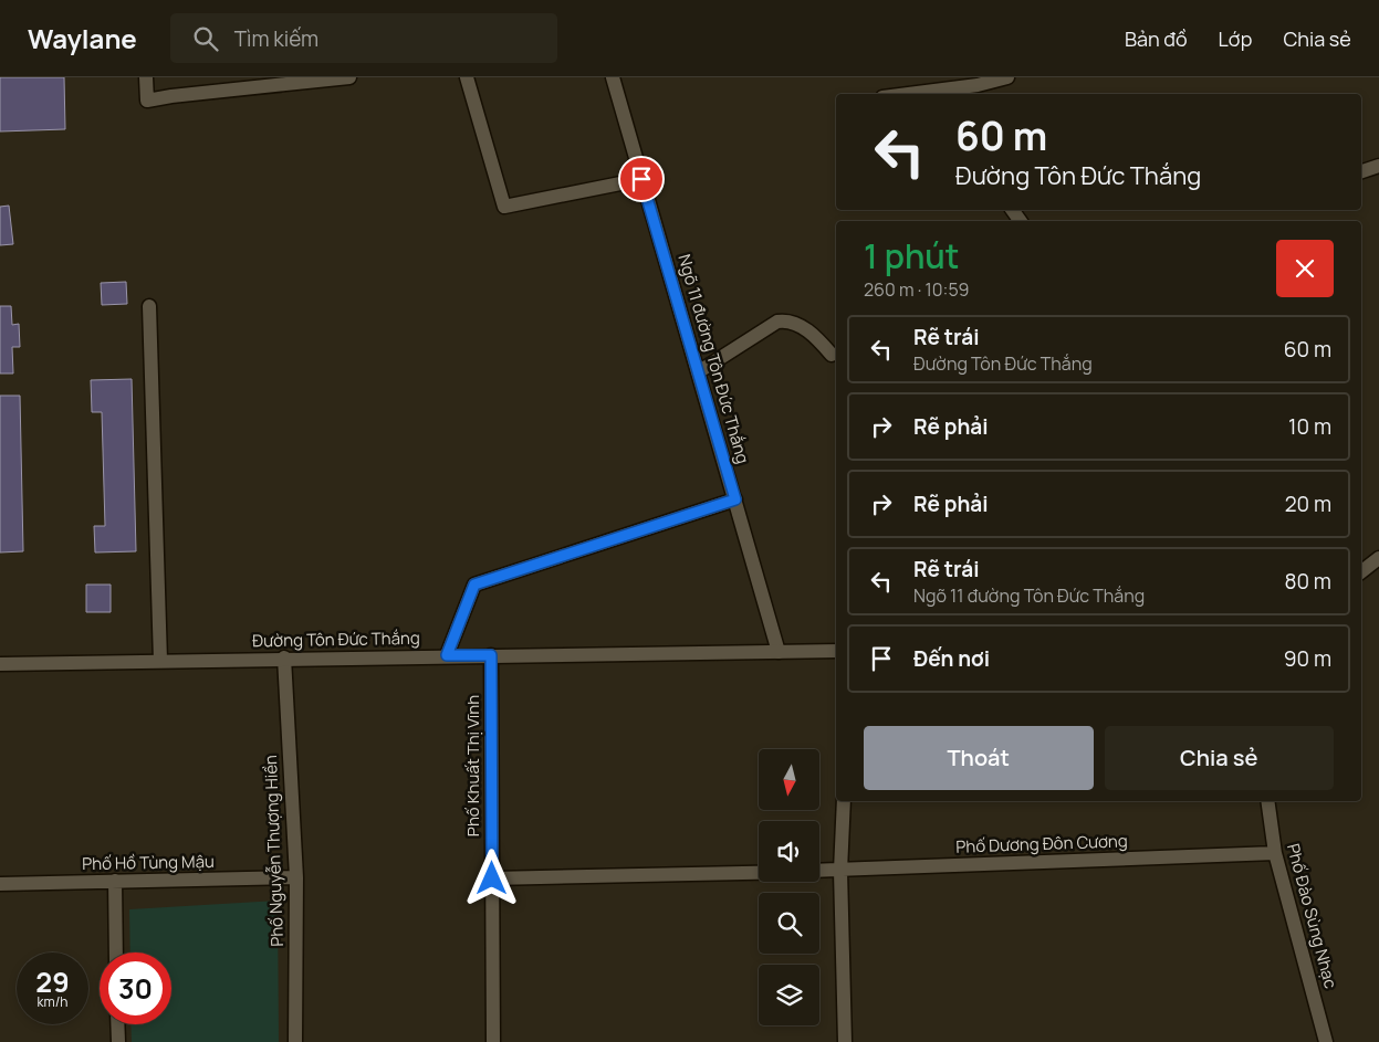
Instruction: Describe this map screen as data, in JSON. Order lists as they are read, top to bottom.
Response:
{
  "streets": {
    "street": [
      "Ngõ 11 đường Tôn Đức Thắng",
      "Đường Tôn Đức Thắng",
      "Phố Khuất Thị Vĩnh",
      "Phố Dương Đôn Cương",
      "Phố Nguyễn Thượng Hiền",
      "Phố Hồ Tùng Mậu",
      "Phố Đào Sùng Nhạc"
    ]
  },
  "crossings": [
    ["Ngõ 11 đường Tôn Đức Thắng", "Đường Tôn Đức Thắng"],
    ["Đường Tôn Đức Thắng", "Phố Khuất Thị Vĩnh"],
    ["Đường Tôn Đức Thắng", "Phố Nguyễn Thượng Hiền"],
    ["Phố Dương Đôn Cương", "Phố Đào Sùng Nhạc"],
    ["Phố Nguyễn Thượng Hiền", "Phố Hồ Tùng Mậu"]
  ],
  "north": "bottom",
  "page": {
    "header": "Waylane",
    "search": "Tìm kiếm",
    "nav": ["Bản đồ", "Lớp", "Chia sẻ"],
    "turn": ["60 m", "Đường Tôn Đức Thắng"],
    "heading": ["1 phút", "260 m · 10:59"],
    "list": [
      {
        "name": "Rẽ trái",
        "note": "Đường Tôn Đức Thắng",
        "value": "60 m"
      },
      {
        "name": "Rẽ phải",
        "value": "10 m"
      },
      {
        "name": "Rẽ phải",
        "value": "20 m"
      },
      {
        "name": "Rẽ trái",
        "note": "Ngõ 11 đường Tôn Đức Thắng",
        "value": "80 m"
      },
      {
        "name": "Đến nơi",
        "value": "90 m"
      }
    ],
    "buttons": ["Thoát", "Chia sẻ"],
    "speed": "29 km/h",
    "limit": "30"
  }
}
